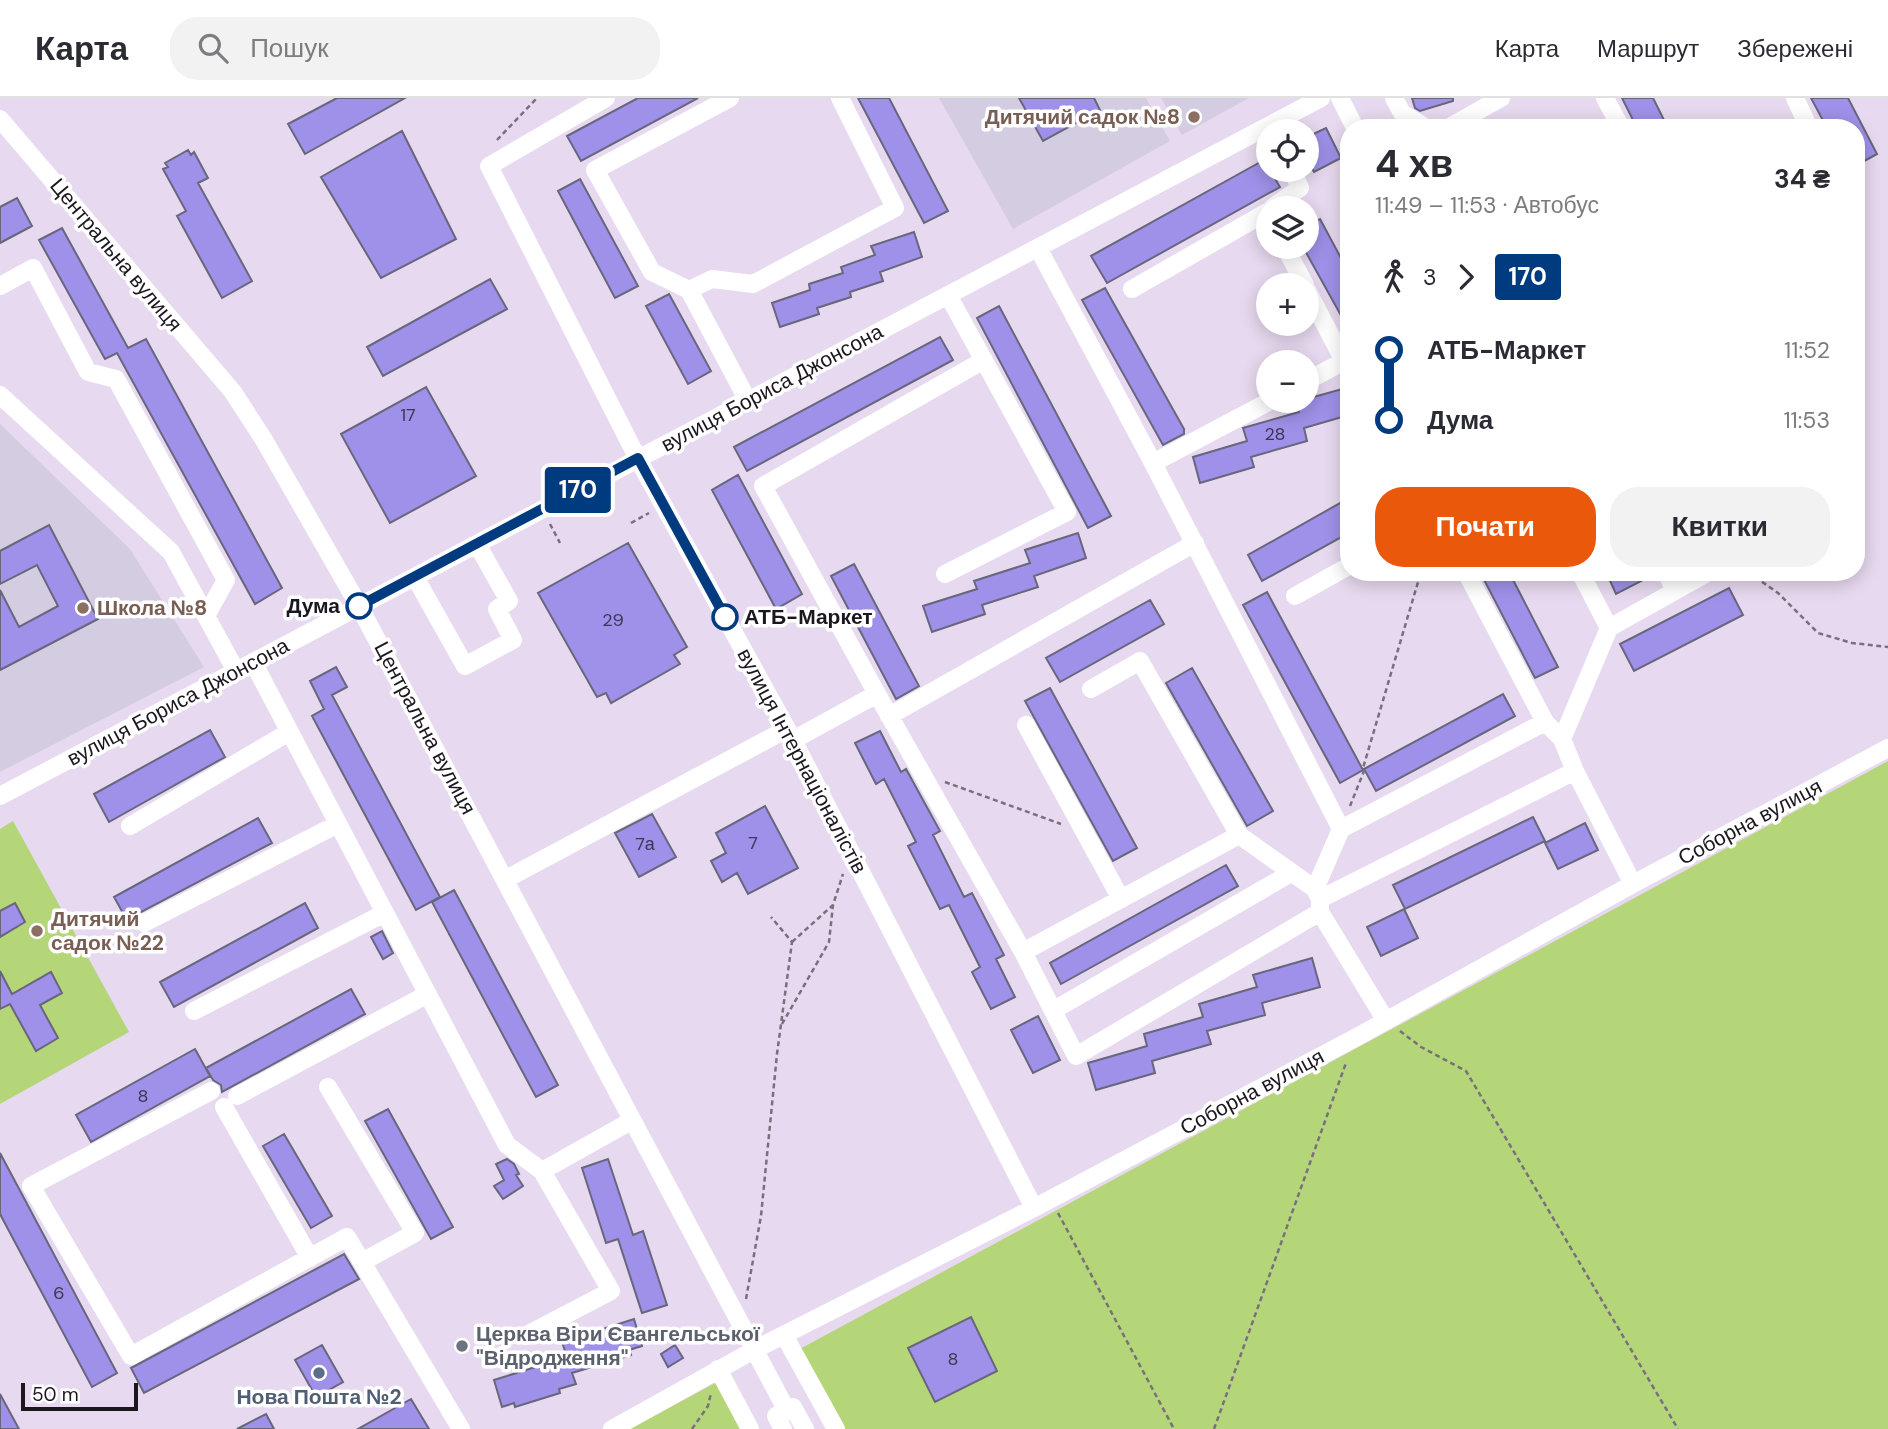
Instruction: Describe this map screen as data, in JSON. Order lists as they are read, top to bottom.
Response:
{
  "streets": {
    "street": [
      "Центральна вулиця",
      "вулиця Бориса Джонсона",
      "вулиця Інтернаціоналістів",
      "Соборна вулиця"
    ]
  },
  "crossings": [
    ["Центральна вулиця", "вулиця Бориса Джонсона"],
    ["Центральна вулиця", "Соборна вулиця"],
    ["вулиця Бориса Джонсона", "вулиця Інтернаціоналістів"],
    ["вулиця Інтернаціоналістів", "Соборна вулиця"]
  ],
  "places": [
    "Дитячий садок №8",
    "Дума",
    "Школа №8",
    "АТБ-Маркет",
    "Дитячий садок №22",
    "Церква Віри Євангельської \"Відродження\"",
    "Нова Пошта №2"
  ],
  "lines": ["bus line 170"],
  "house_numbers": [
    "17",
    "28",
    "29",
    "7",
    "7а",
    "8",
    "6",
    "8"
  ],
  "scale_bar": "50 m",
  "page": {
    "header": "Карта",
    "search": "Пошук",
    "nav": ["Карта", "Маршрут", "Збережені"],
    "on_map": "170",
    "map_buttons": ["+", "−"],
    "heading": ["4 хв", "11:49 – 11:53 · Автобус", "34 ₴"],
    "legs": ["3", "170"],
    "list": [
      {
        "name": "АТБ-Маркет",
        "value": "11:52"
      },
      {
        "name": "Дума",
        "value": "11:53"
      }
    ],
    "buttons": ["Почати", "Квитки"],
    "scale": "50 m"
  }
}
